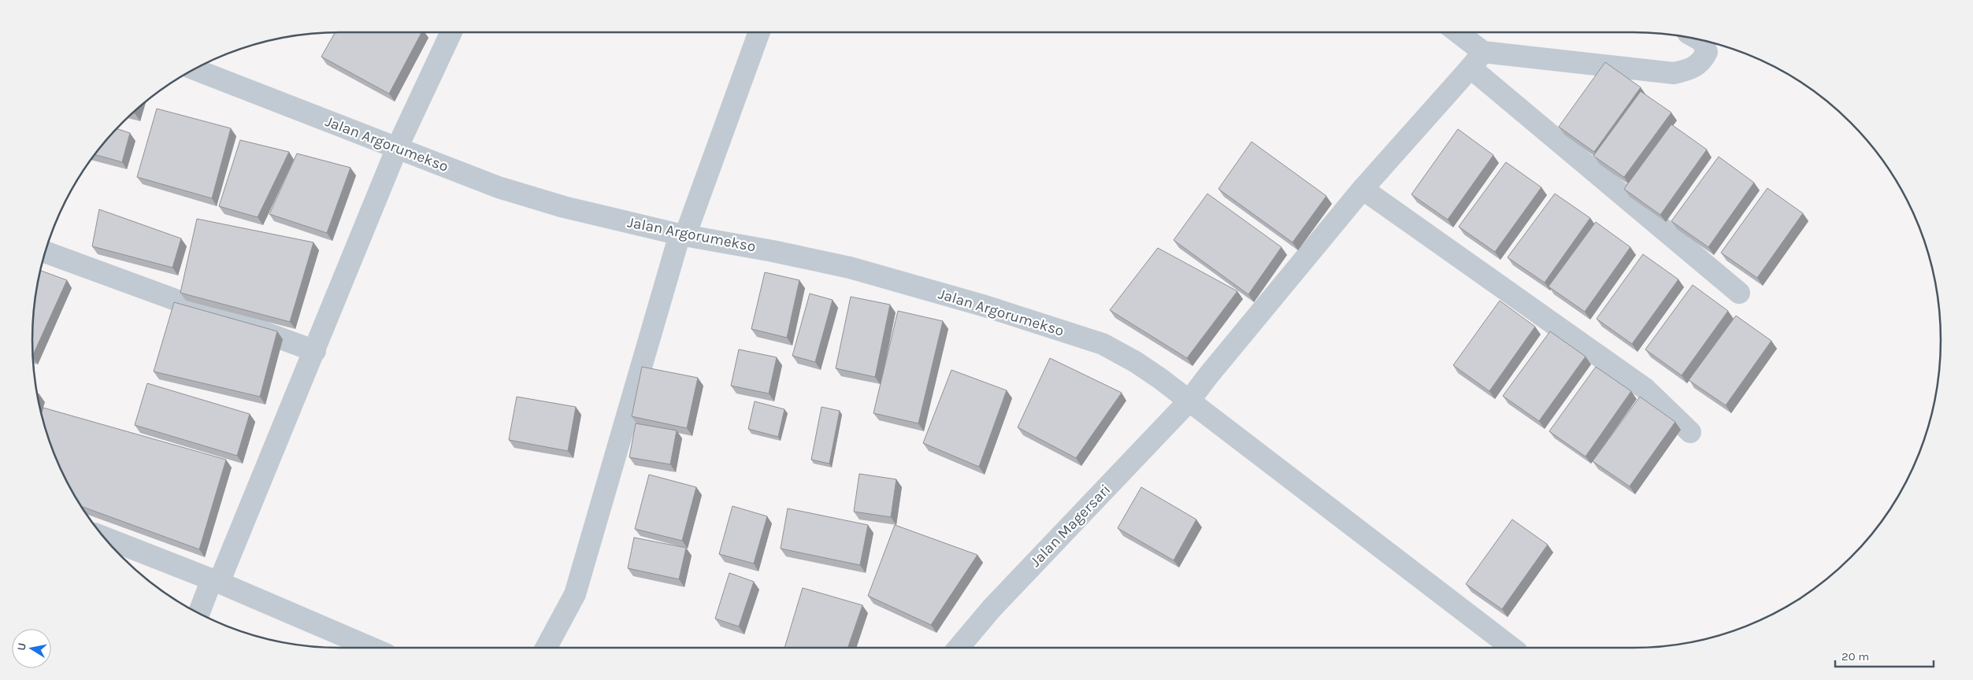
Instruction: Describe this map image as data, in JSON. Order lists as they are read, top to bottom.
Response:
{
  "streets": {
    "street": ["Jalan Argorumekso", "Jalan Magersari"]
  },
  "crossings": [
    ["Jalan Argorumekso", "Jalan Magersari"]
  ],
  "scale_bar": "20 m",
  "north": "left"
}
